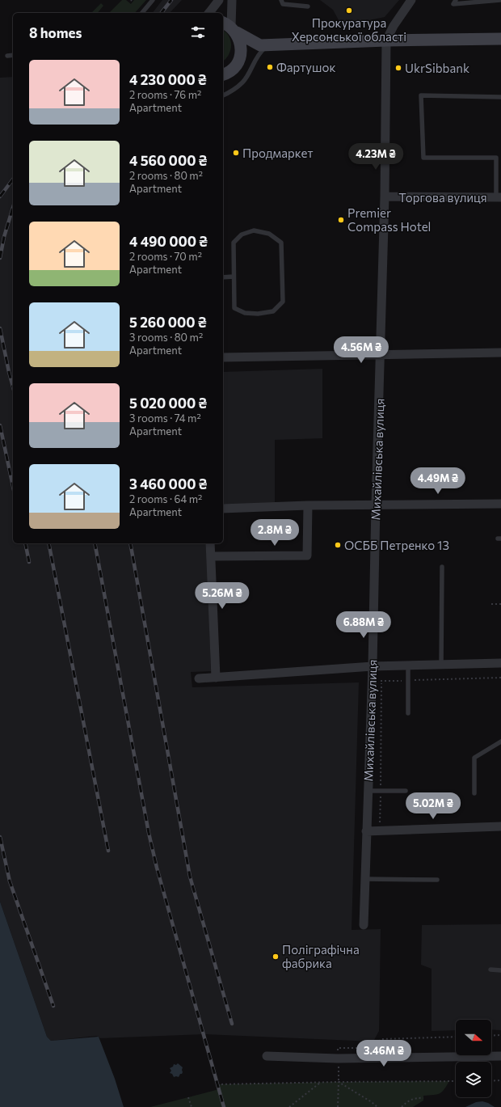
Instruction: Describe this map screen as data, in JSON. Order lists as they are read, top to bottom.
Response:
{
  "streets": {
    "street": ["Торгова вулиця", "Михайлівська вулиця"]
  },
  "crossings": [
    ["Торгова вулиця", "Михайлівська вулиця"]
  ],
  "places": [
    "Прокуратура Херсонської області",
    "Фартушок",
    "UkrSibbank",
    "Продмаркет",
    "Premier Compass Hotel",
    "ОСББ Петренко 13",
    "Поліграфічна фабрика"
  ],
  "north": "right",
  "page": {
    "heading": "8 homes",
    "list": [
      {
        "name": "4 230 000 ₴",
        "note": "2 rooms · 76 m² · Apartment"
      },
      {
        "name": "4 560 000 ₴",
        "note": "2 rooms · 80 m² · Apartment"
      },
      {
        "name": "4 490 000 ₴",
        "note": "2 rooms · 70 m² · Apartment"
      },
      {
        "name": "5 260 000 ₴",
        "note": "3 rooms · 80 m² · Apartment"
      },
      {
        "name": "5 020 000 ₴",
        "note": "3 rooms · 74 m² · Apartment"
      },
      {
        "name": "3 460 000 ₴",
        "note": "2 rooms · 64 m² · Apartment"
      }
    ],
    "price": [
      "4.23M ₴",
      "4.56M ₴",
      "4.49M ₴",
      "2.8M ₴",
      "5.26M ₴",
      "6.88M ₴",
      "5.02M ₴",
      "3.46M ₴"
    ]
  }
}
